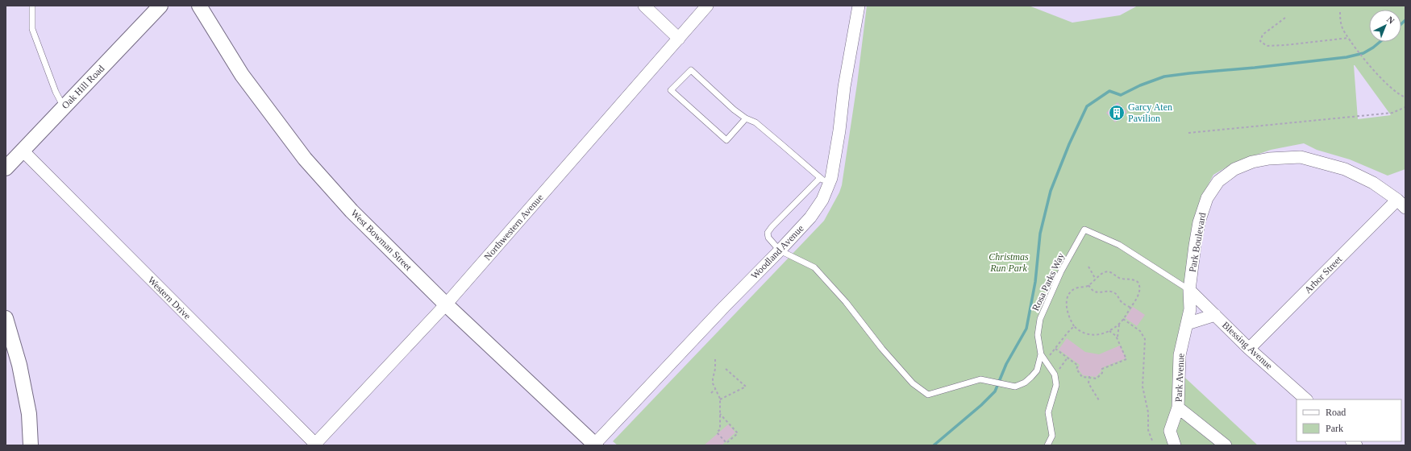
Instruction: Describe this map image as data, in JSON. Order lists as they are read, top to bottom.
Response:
{
  "streets": {
    "street": [
      "Oak Hill Road",
      "Northwestern Avenue",
      "West Bowman Street",
      "Park Boulevard",
      "Woodland Avenue",
      "Arbor Street",
      "Western Drive",
      "Blessing Avenue",
      "Park Avenue"
    ],
    "lane": ["Rosa Parks Way"]
  },
  "crossings": [
    ["Oak Hill Road", "Western Drive"],
    ["Northwestern Avenue", "West Bowman Street"],
    ["Northwestern Avenue", "Western Drive"],
    ["West Bowman Street", "Woodland Avenue"],
    ["Park Boulevard", "Arbor Street"],
    ["Park Boulevard", "Rosa Parks Way"],
    ["Park Boulevard", "Blessing Avenue"],
    ["Park Boulevard", "Park Avenue"],
    ["Woodland Avenue", "Rosa Parks Way"],
    ["Arbor Street", "Blessing Avenue"],
    ["Rosa Parks Way", "Blessing Avenue"],
    ["Rosa Parks Way", "Park Avenue"],
    ["Blessing Avenue", "Park Avenue"]
  ],
  "parks": ["Christmas Run Park"],
  "places": {
    "building": ["Garcy Aten Pavilion"]
  },
  "legend": ["Road", "Park"],
  "north": "top right"
}
